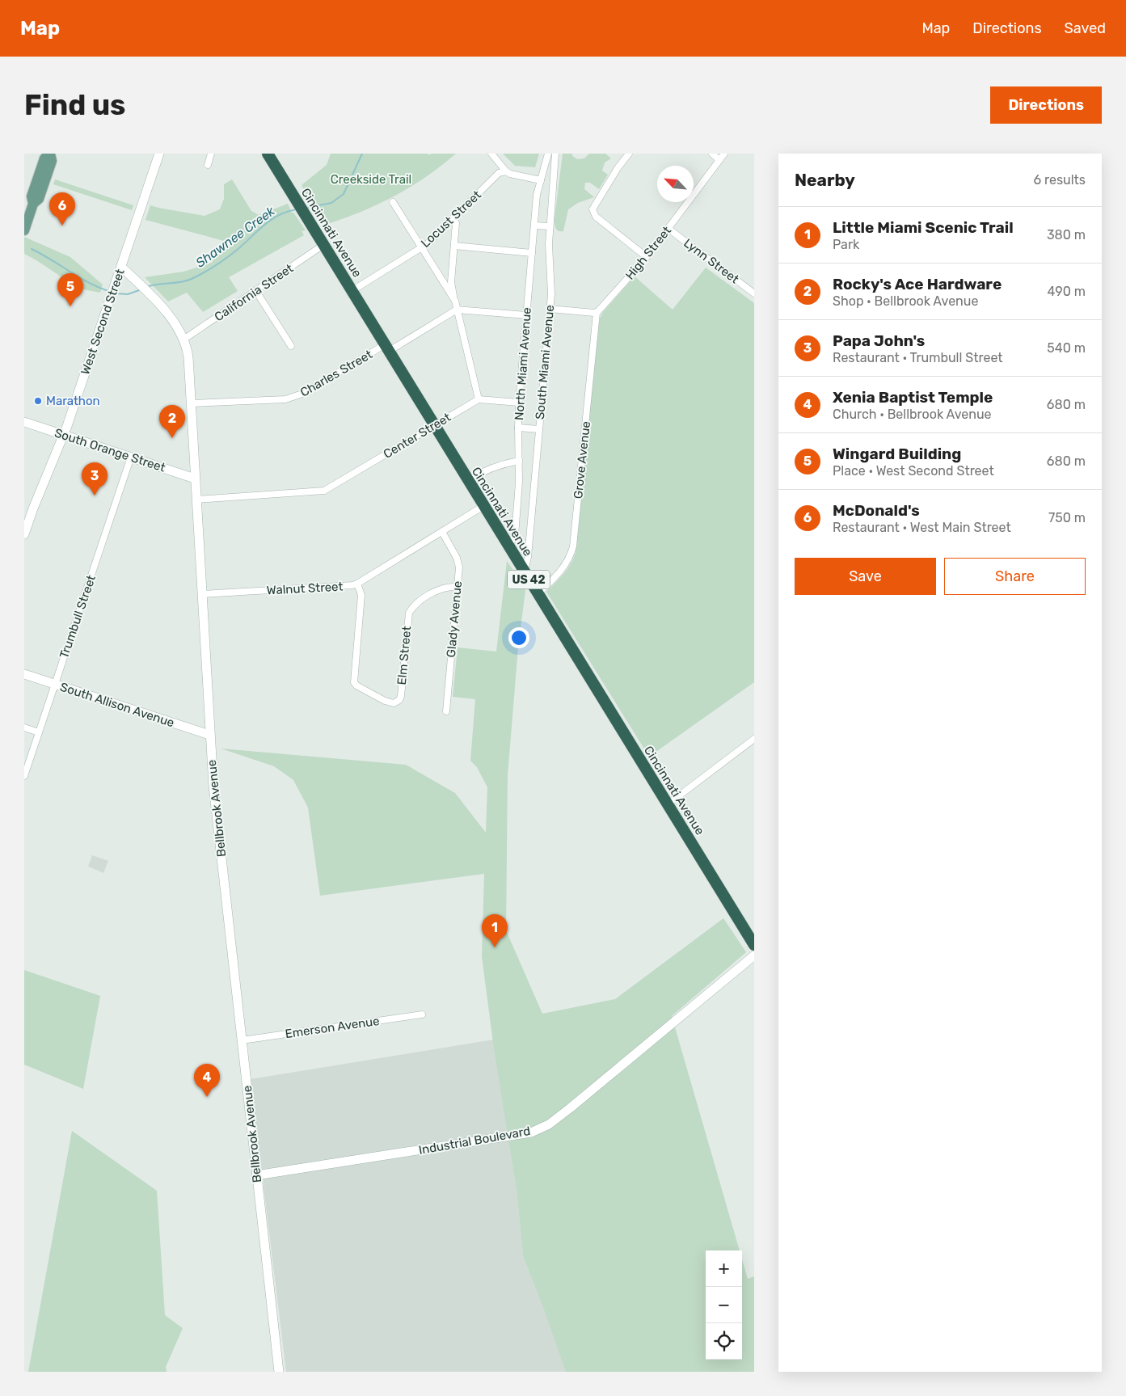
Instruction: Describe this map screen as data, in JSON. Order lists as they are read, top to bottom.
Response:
{
  "streets": {
    "highway": ["Cincinnati Avenue", "US 42"],
    "street": [
      "Locust Street",
      "High Street",
      "Lynn Street",
      "California Street",
      "West Second Street",
      "South Miami Avenue",
      "North Miami Avenue",
      "Charles Street",
      "Center Street",
      "South Orange Street",
      "Grove Avenue",
      "Walnut Street",
      "Trumbull Street",
      "Glady Avenue",
      "Elm Street",
      "South Allison Avenue",
      "Bellbrook Avenue",
      "Emerson Avenue",
      "Industrial Boulevard"
    ]
  },
  "crossings": [
    ["Locust Street", "Cincinnati Avenue"],
    ["Cincinnati Avenue", "California Street"],
    ["Cincinnati Avenue", "South Miami Avenue"],
    ["Cincinnati Avenue", "North Miami Avenue"],
    ["Cincinnati Avenue", "Charles Street"],
    ["Cincinnati Avenue", "Center Street"],
    ["Cincinnati Avenue", "Grove Avenue"],
    ["Cincinnati Avenue", "Walnut Street"],
    ["High Street", "Lynn Street"],
    ["High Street", "Grove Avenue"],
    ["California Street", "Bellbrook Avenue"],
    ["West Second Street", "South Orange Street"],
    ["West Second Street", "Bellbrook Avenue"],
    ["Charles Street", "Bellbrook Avenue"],
    ["Center Street", "Bellbrook Avenue"],
    ["South Orange Street", "Trumbull Street"],
    ["South Orange Street", "Bellbrook Avenue"],
    ["Walnut Street", "Glady Avenue"],
    ["Walnut Street", "Elm Street"],
    ["Walnut Street", "Bellbrook Avenue"],
    ["Trumbull Street", "South Allison Avenue"],
    ["Glady Avenue", "Elm Street"],
    ["South Allison Avenue", "Bellbrook Avenue"],
    ["Bellbrook Avenue", "Emerson Avenue"],
    ["Bellbrook Avenue", "Industrial Boulevard"]
  ],
  "water": ["Shawnee Creek"],
  "parks": ["Creekside Trail"],
  "places": ["Marathon"],
  "north": "top left",
  "page": {
    "header": "Map",
    "nav": ["Map", "Directions", "Saved"],
    "buttons": [
      "Directions",
      ["Save", "Share"]
    ],
    "title": "Find us",
    "heading": ["Nearby", "6 results"],
    "pins": [
      "6",
      "5",
      "2",
      "3",
      "1",
      "4"
    ],
    "list": [
      {
        "mark": "1",
        "name": "Little Miami Scenic Trail",
        "note": "Park",
        "value": "380 m"
      },
      {
        "mark": "2",
        "name": "Rocky's Ace Hardware",
        "note": "Shop · Bellbrook Avenue",
        "value": "490 m"
      },
      {
        "mark": "3",
        "name": "Papa John's",
        "note": "Restaurant · Trumbull Street",
        "value": "540 m"
      },
      {
        "mark": "4",
        "name": "Xenia Baptist Temple",
        "note": "Church · Bellbrook Avenue",
        "value": "680 m"
      },
      {
        "mark": "5",
        "name": "Wingard Building",
        "note": "Place · West Second Street",
        "value": "680 m"
      },
      {
        "mark": "6",
        "name": "McDonald's",
        "note": "Restaurant · West Main Street",
        "value": "750 m"
      }
    ],
    "map_buttons": ["+", "−"]
  }
}
